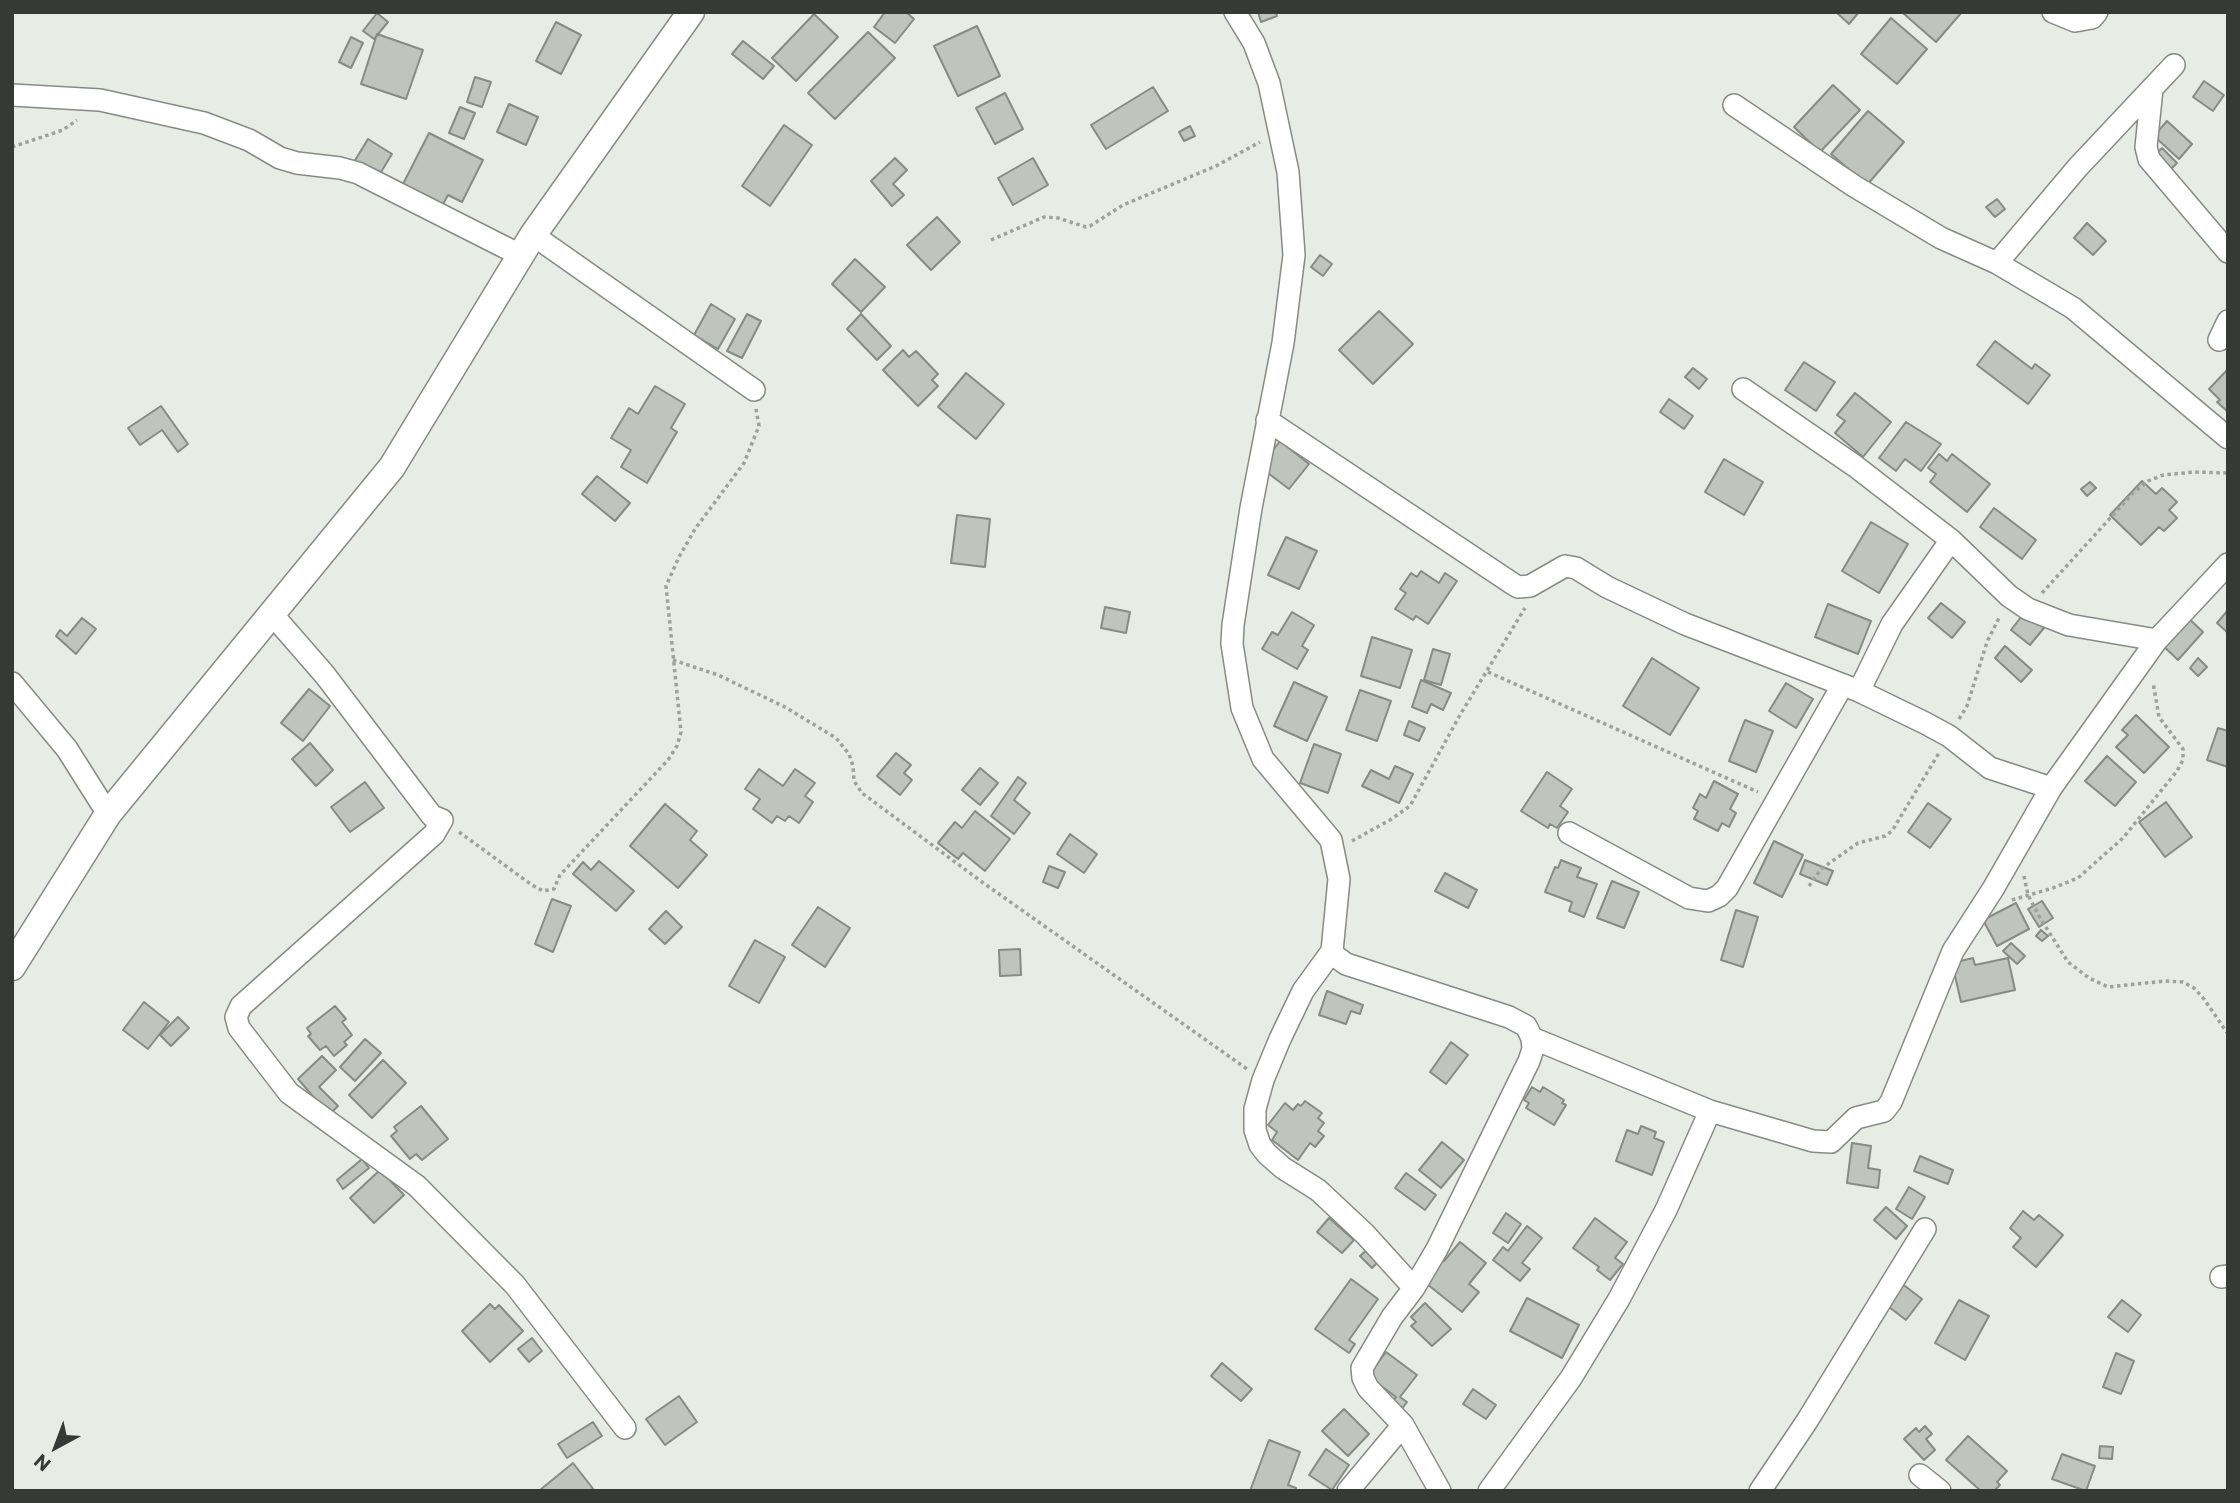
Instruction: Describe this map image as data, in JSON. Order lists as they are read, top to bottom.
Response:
{
  "north": "bottom left"
}
